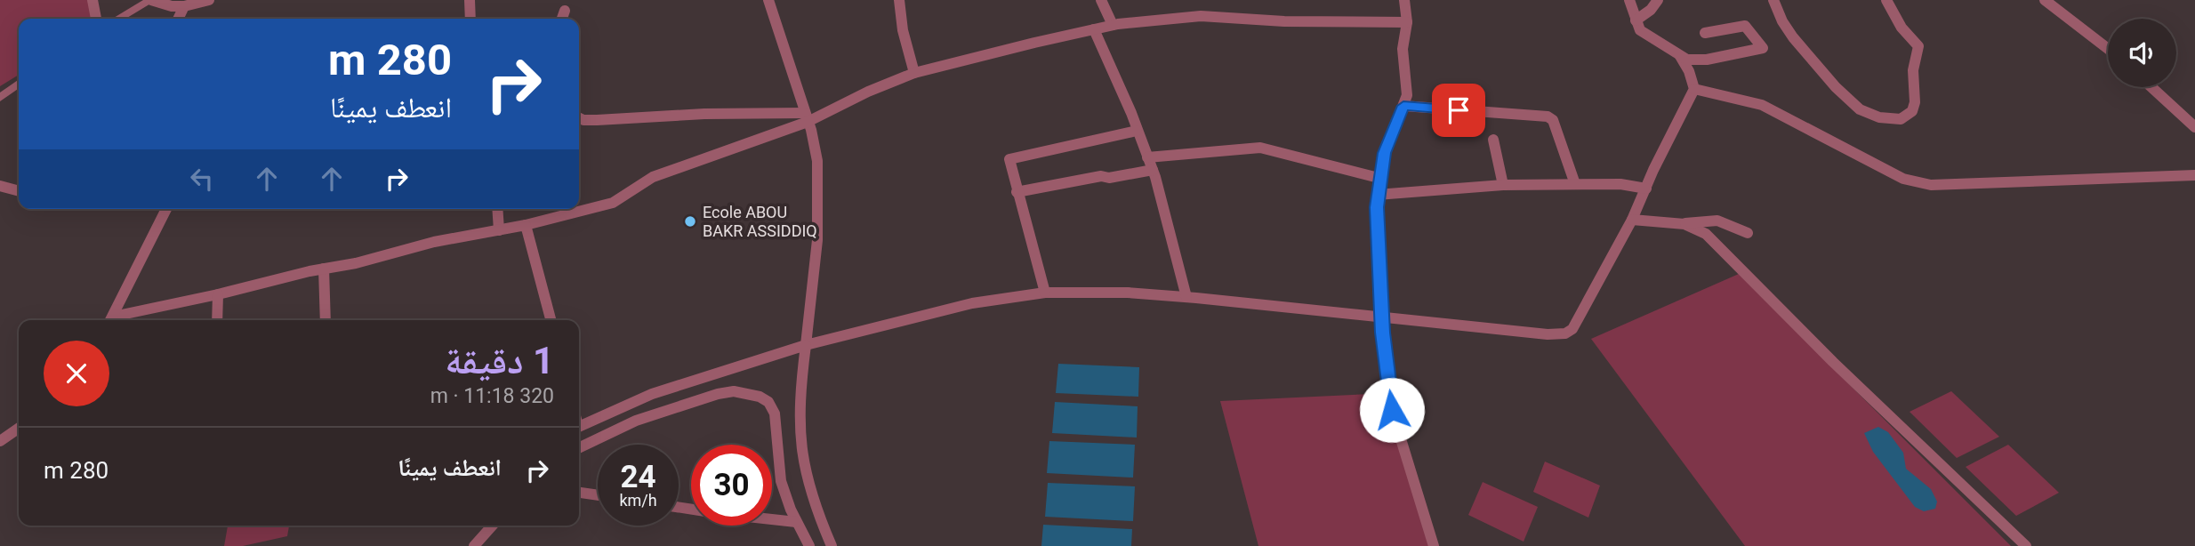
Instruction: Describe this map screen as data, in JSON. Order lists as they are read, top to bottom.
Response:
{
  "places": ["Ecole ABOU BAKR ASSIDDIQ"],
  "page": {
    "turn": ["280 m", "انعطف يمينًا"],
    "heading": ["1 دقيقة", "320 m · 11:18"],
    "list": [
      {
        "name": "انعطف يمينًا",
        "value": "280 m"
      }
    ],
    "speed": "24 km/h",
    "limit": "30"
  }
}
